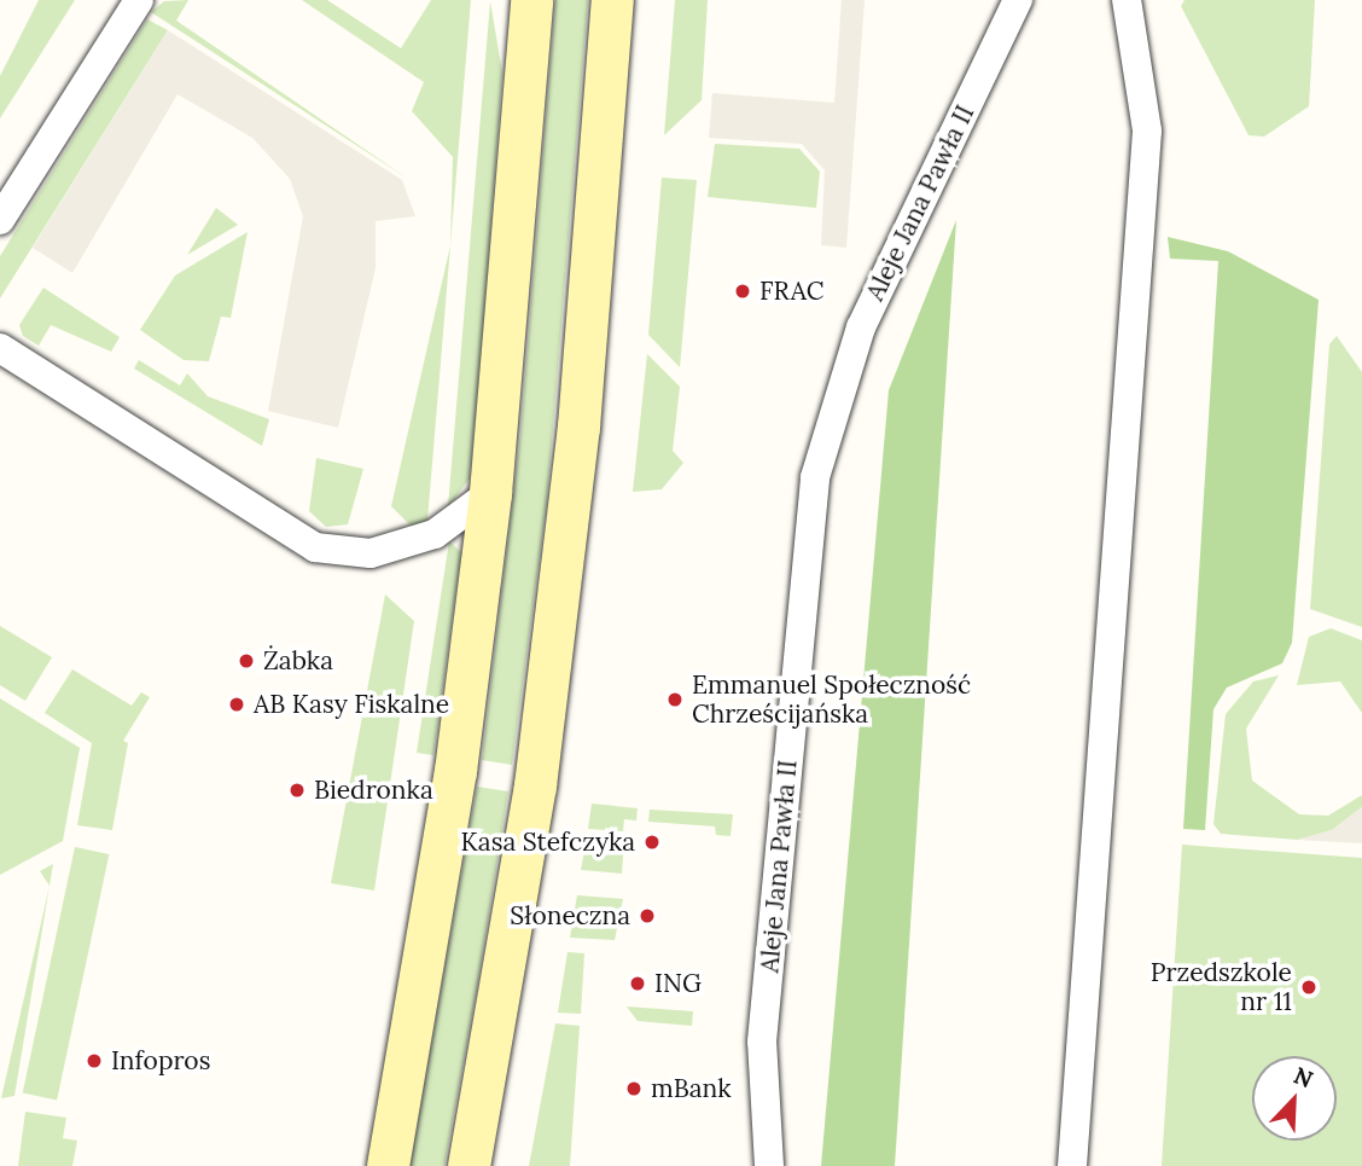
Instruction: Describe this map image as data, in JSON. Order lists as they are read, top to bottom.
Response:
{
  "streets": {
    "street": ["Aleje Jana Pawła II"]
  },
  "places": [
    "FRAC",
    "Żabka",
    "Emmanuel Społeczność Chrześcijańska",
    "AB Kasy Fiskalne",
    "Biedronka",
    "Kasa Stefczyka",
    "Słoneczna",
    "ING",
    "Przedszkole nr 11",
    "Infopros",
    "mBank"
  ],
  "north": "top right"
}
